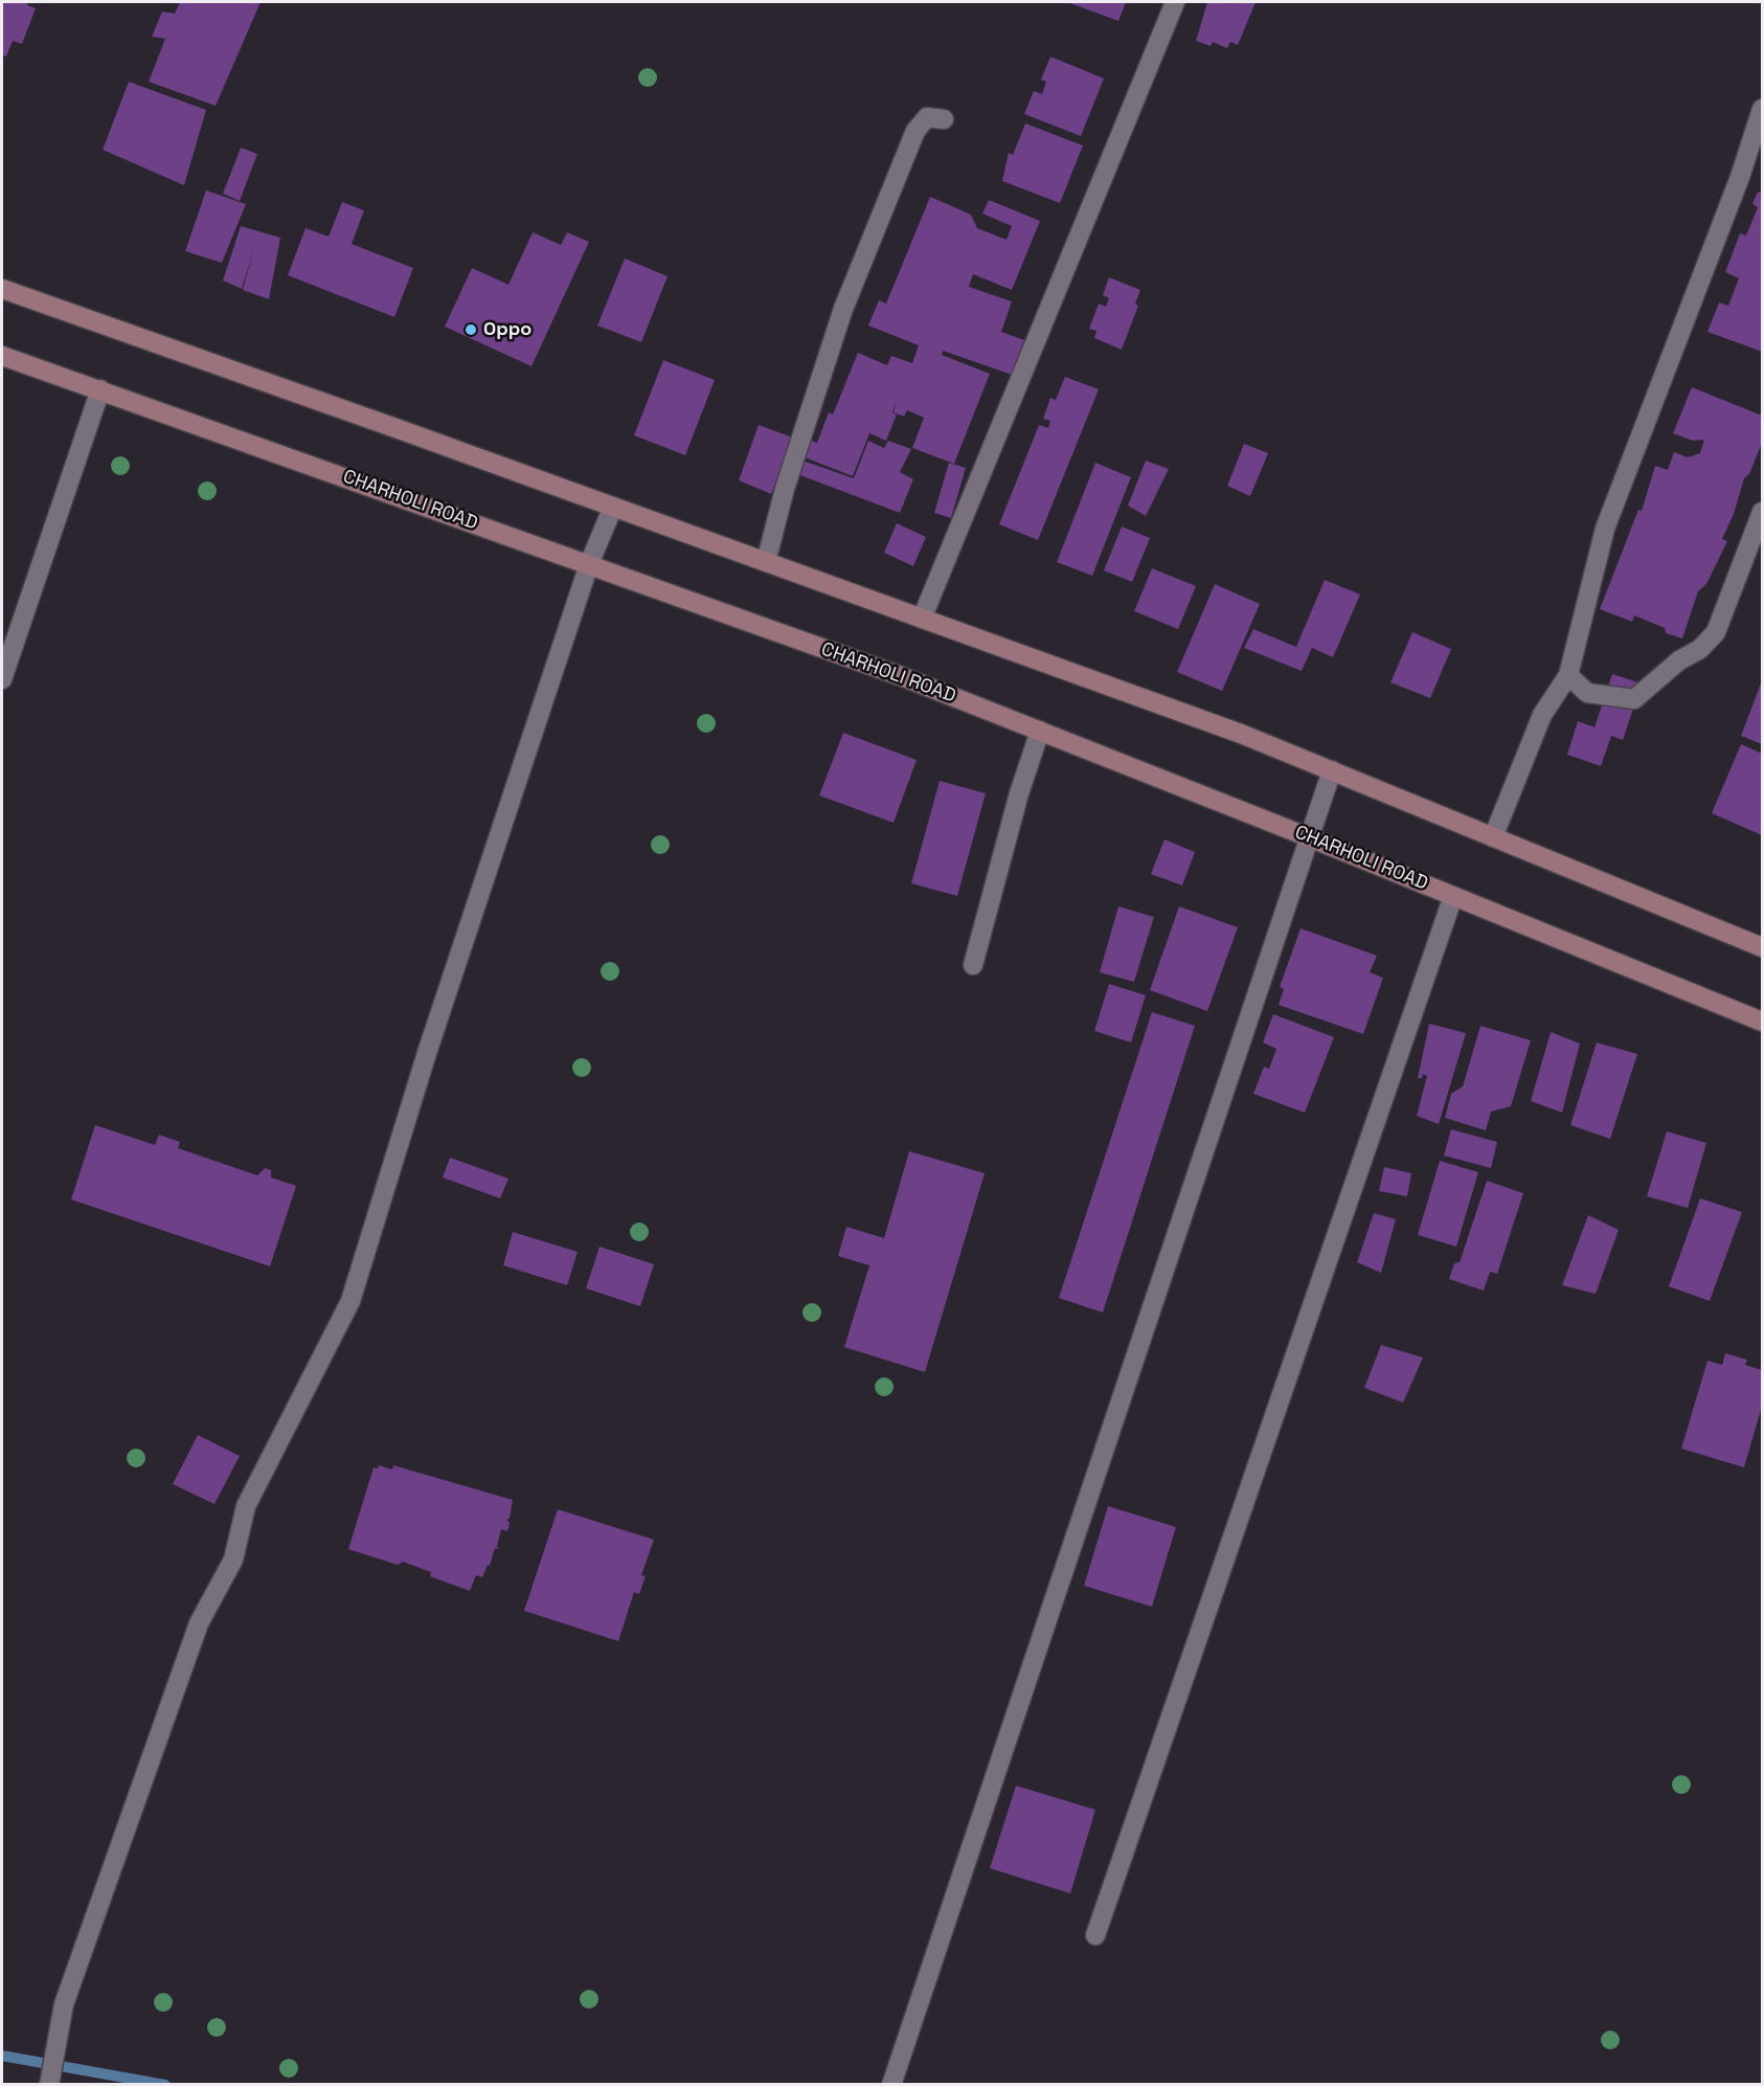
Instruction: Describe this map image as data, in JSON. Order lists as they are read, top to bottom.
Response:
{
  "streets": {
    "street": ["CHARHOLI ROAD"]
  },
  "places": ["Oppo"]
}
